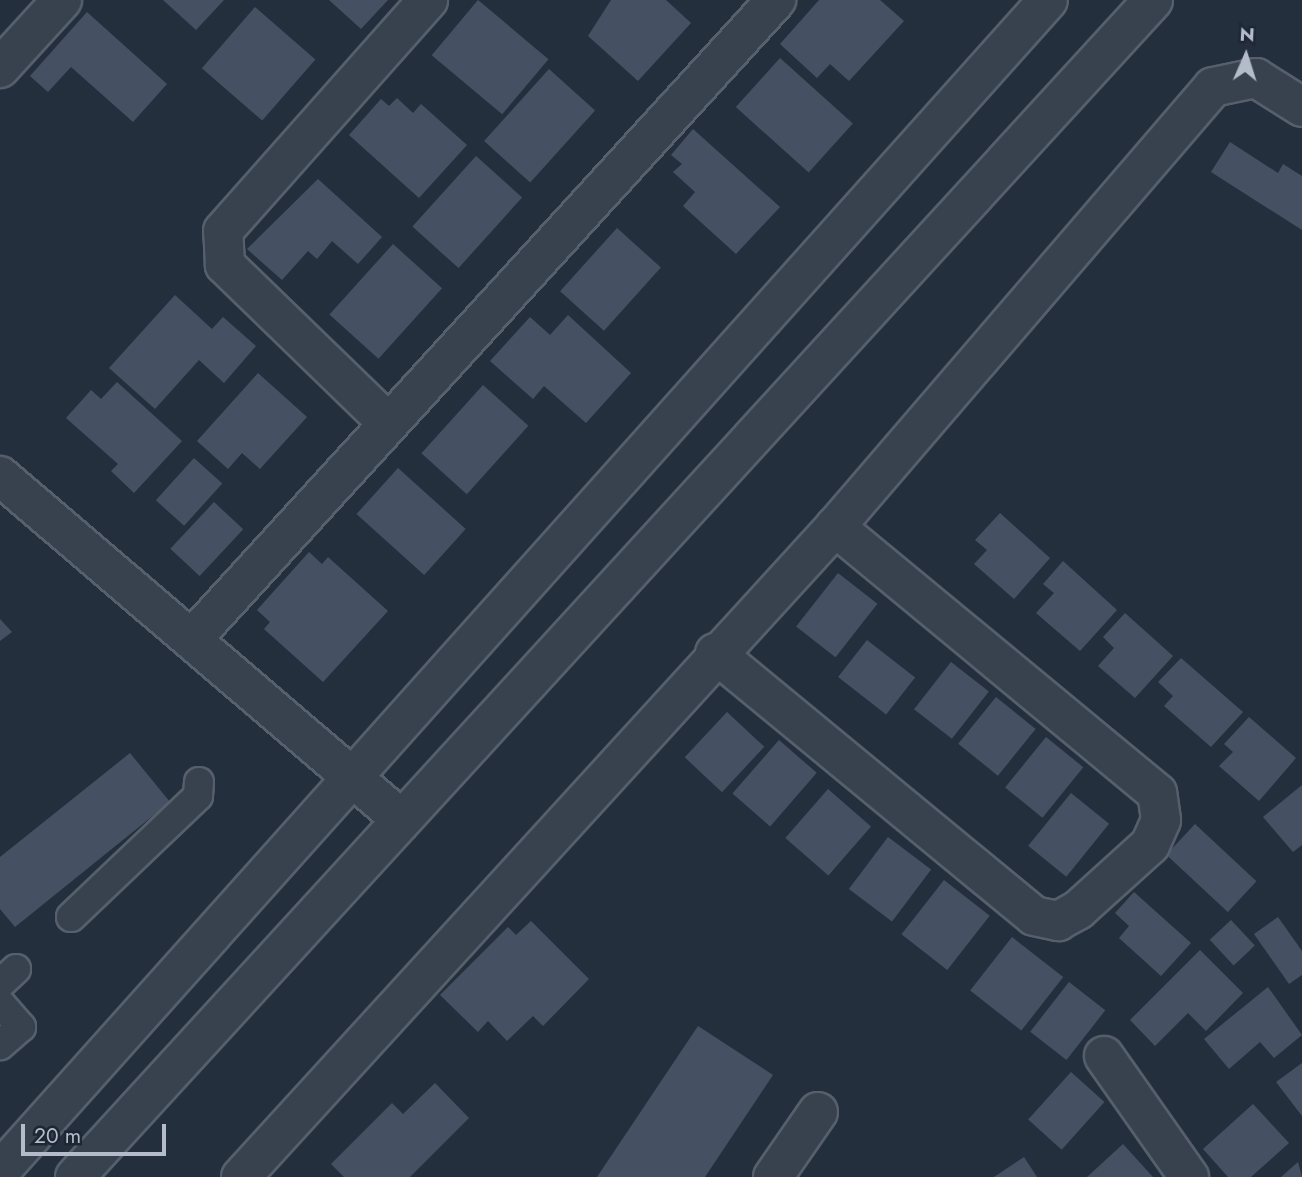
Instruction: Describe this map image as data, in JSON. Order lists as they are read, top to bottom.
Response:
{
  "scale_bar": "20 m",
  "north": "top"
}
